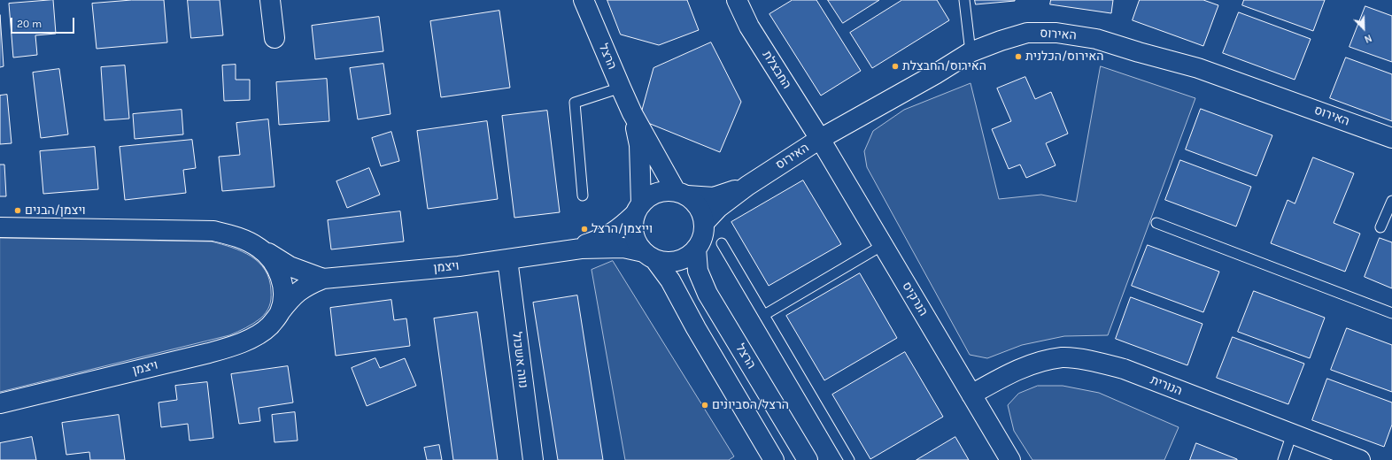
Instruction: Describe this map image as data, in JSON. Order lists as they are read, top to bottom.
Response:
{
  "streets": {
    "street": [
      "האירוס",
      "הרצל",
      "החבצלת",
      "ויצמן",
      "הנרקיס",
      "נווה אשכול",
      "הנורית"
    ]
  },
  "crossings": [
    ["האירוס", "הרצל"],
    ["האירוס", "החבצלת"],
    ["האירוס", "ויצמן"],
    ["האירוס", "הנרקיס"],
    ["הרצל", "ויצמן"],
    ["החבצלת", "הנרקיס"],
    ["ויצמן", "נווה אשכול"],
    ["הנרקיס", "הנורית"]
  ],
  "places": [
    "האירוס/הכלנית",
    "האירוס/החבצלת",
    "ויצמן/הבנים",
    "וייצמן/הרצל",
    "הרצל/הסביונים"
  ],
  "scale_bar": "20 m",
  "north": "bottom right"
}
